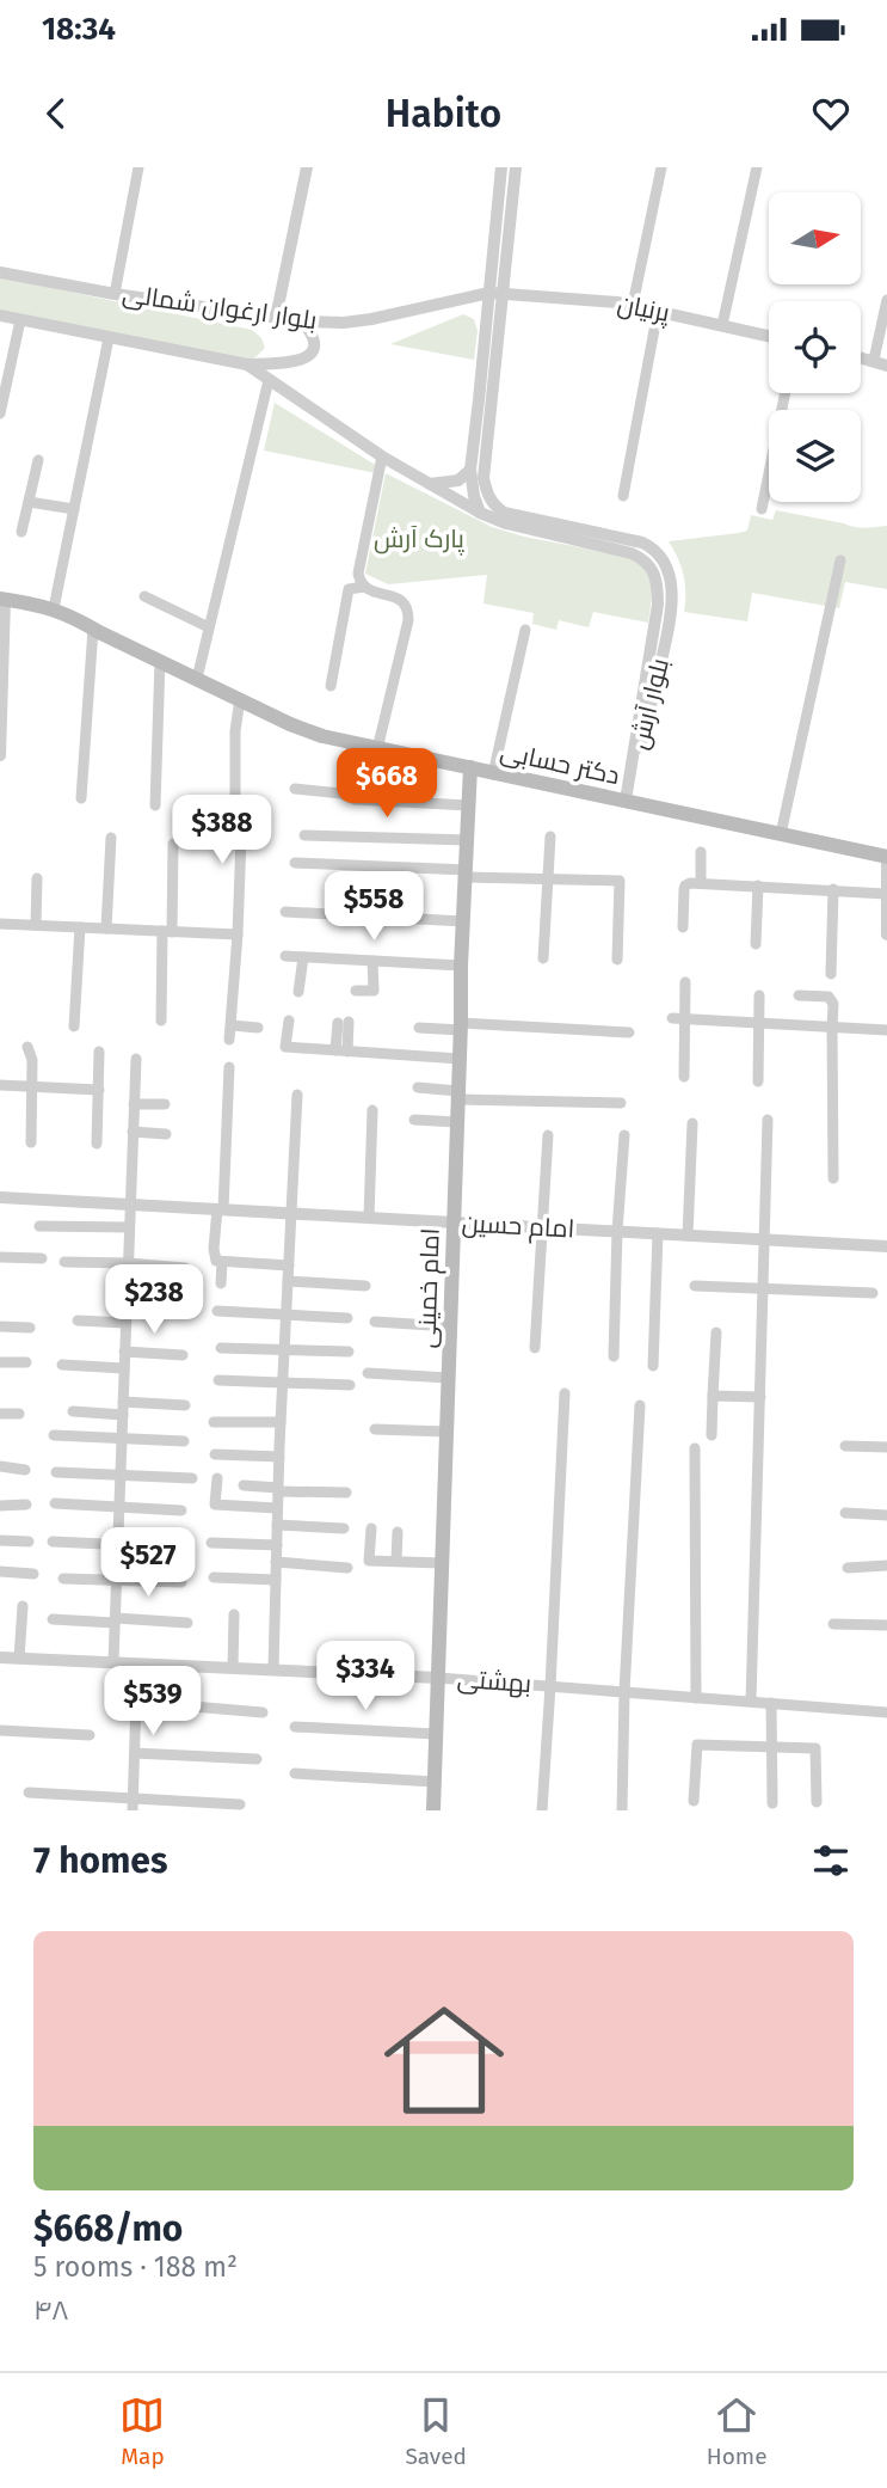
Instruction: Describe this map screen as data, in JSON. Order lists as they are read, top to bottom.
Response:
{
  "streets": {
    "main road": ["دکتر حسابی", "امام خمینی"],
    "street": [
      "بلوار ارغوان شمالی",
      "پرنیان",
      "بلوار آرش",
      "امام حسین",
      "بهشتی"
    ]
  },
  "crossings": [
    ["بلوار ارغوان شمالی", "پرنیان"],
    ["بلوار ارغوان شمالی", "بلوار آرش"],
    ["پرنیان", "بلوار آرش"],
    ["دکتر حسابی", "امام خمینی"],
    ["امام حسین", "امام خمینی"],
    ["امام خمینی", "بهشتی"]
  ],
  "parks": ["پارک آرش"],
  "north": "right",
  "page": {
    "status": "18:34",
    "header": "Habito",
    "price": [
      "$668",
      "$388",
      "$558",
      "$238",
      "$527",
      "$334",
      "$539"
    ],
    "heading": "7 homes",
    "list": [
      {
        "name": "$668/mo",
        "note": "5 rooms · 188 m² · ۴۸"
      }
    ],
    "tabs": ["Map", "Saved", "Home"]
  }
}
